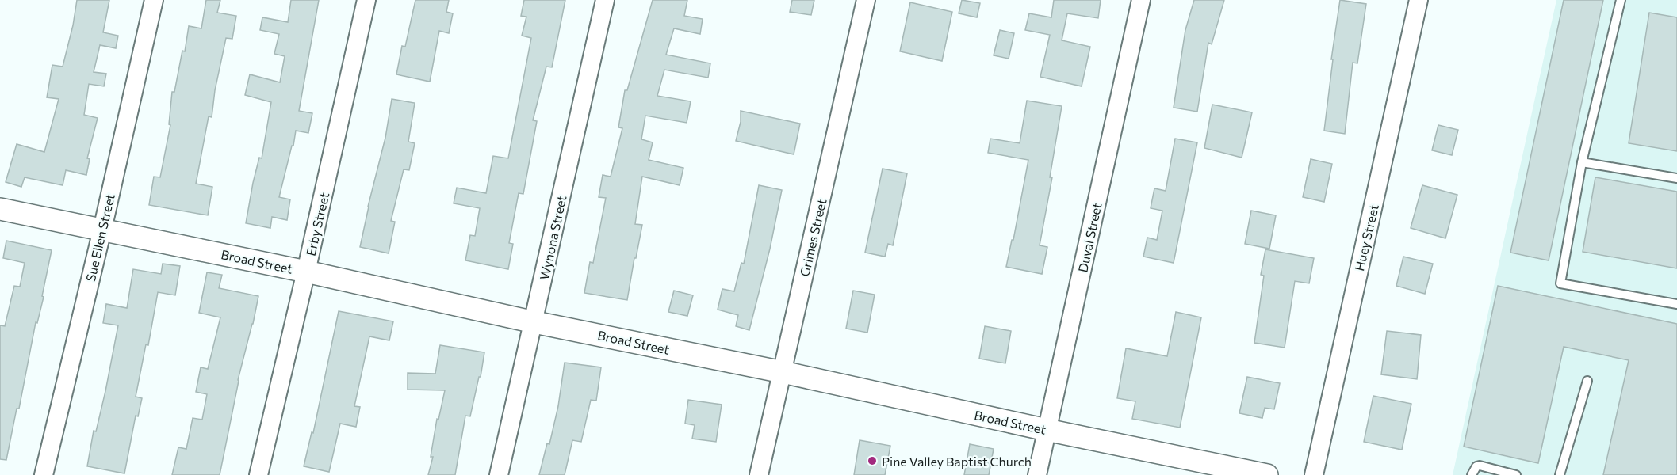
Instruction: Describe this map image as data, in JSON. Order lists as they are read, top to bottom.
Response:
{
  "streets": {
    "street": [
      "Erby Street",
      "Sue Ellen Street",
      "Wynona Street",
      "Grimes Street",
      "Duval Street",
      "Huey Street",
      "Broad Street"
    ]
  },
  "crossings": [
    ["Erby Street", "Broad Street"],
    ["Sue Ellen Street", "Broad Street"],
    ["Wynona Street", "Broad Street"],
    ["Grimes Street", "Broad Street"],
    ["Duval Street", "Broad Street"]
  ],
  "places": ["Pine Valley Baptist Church"]
}
